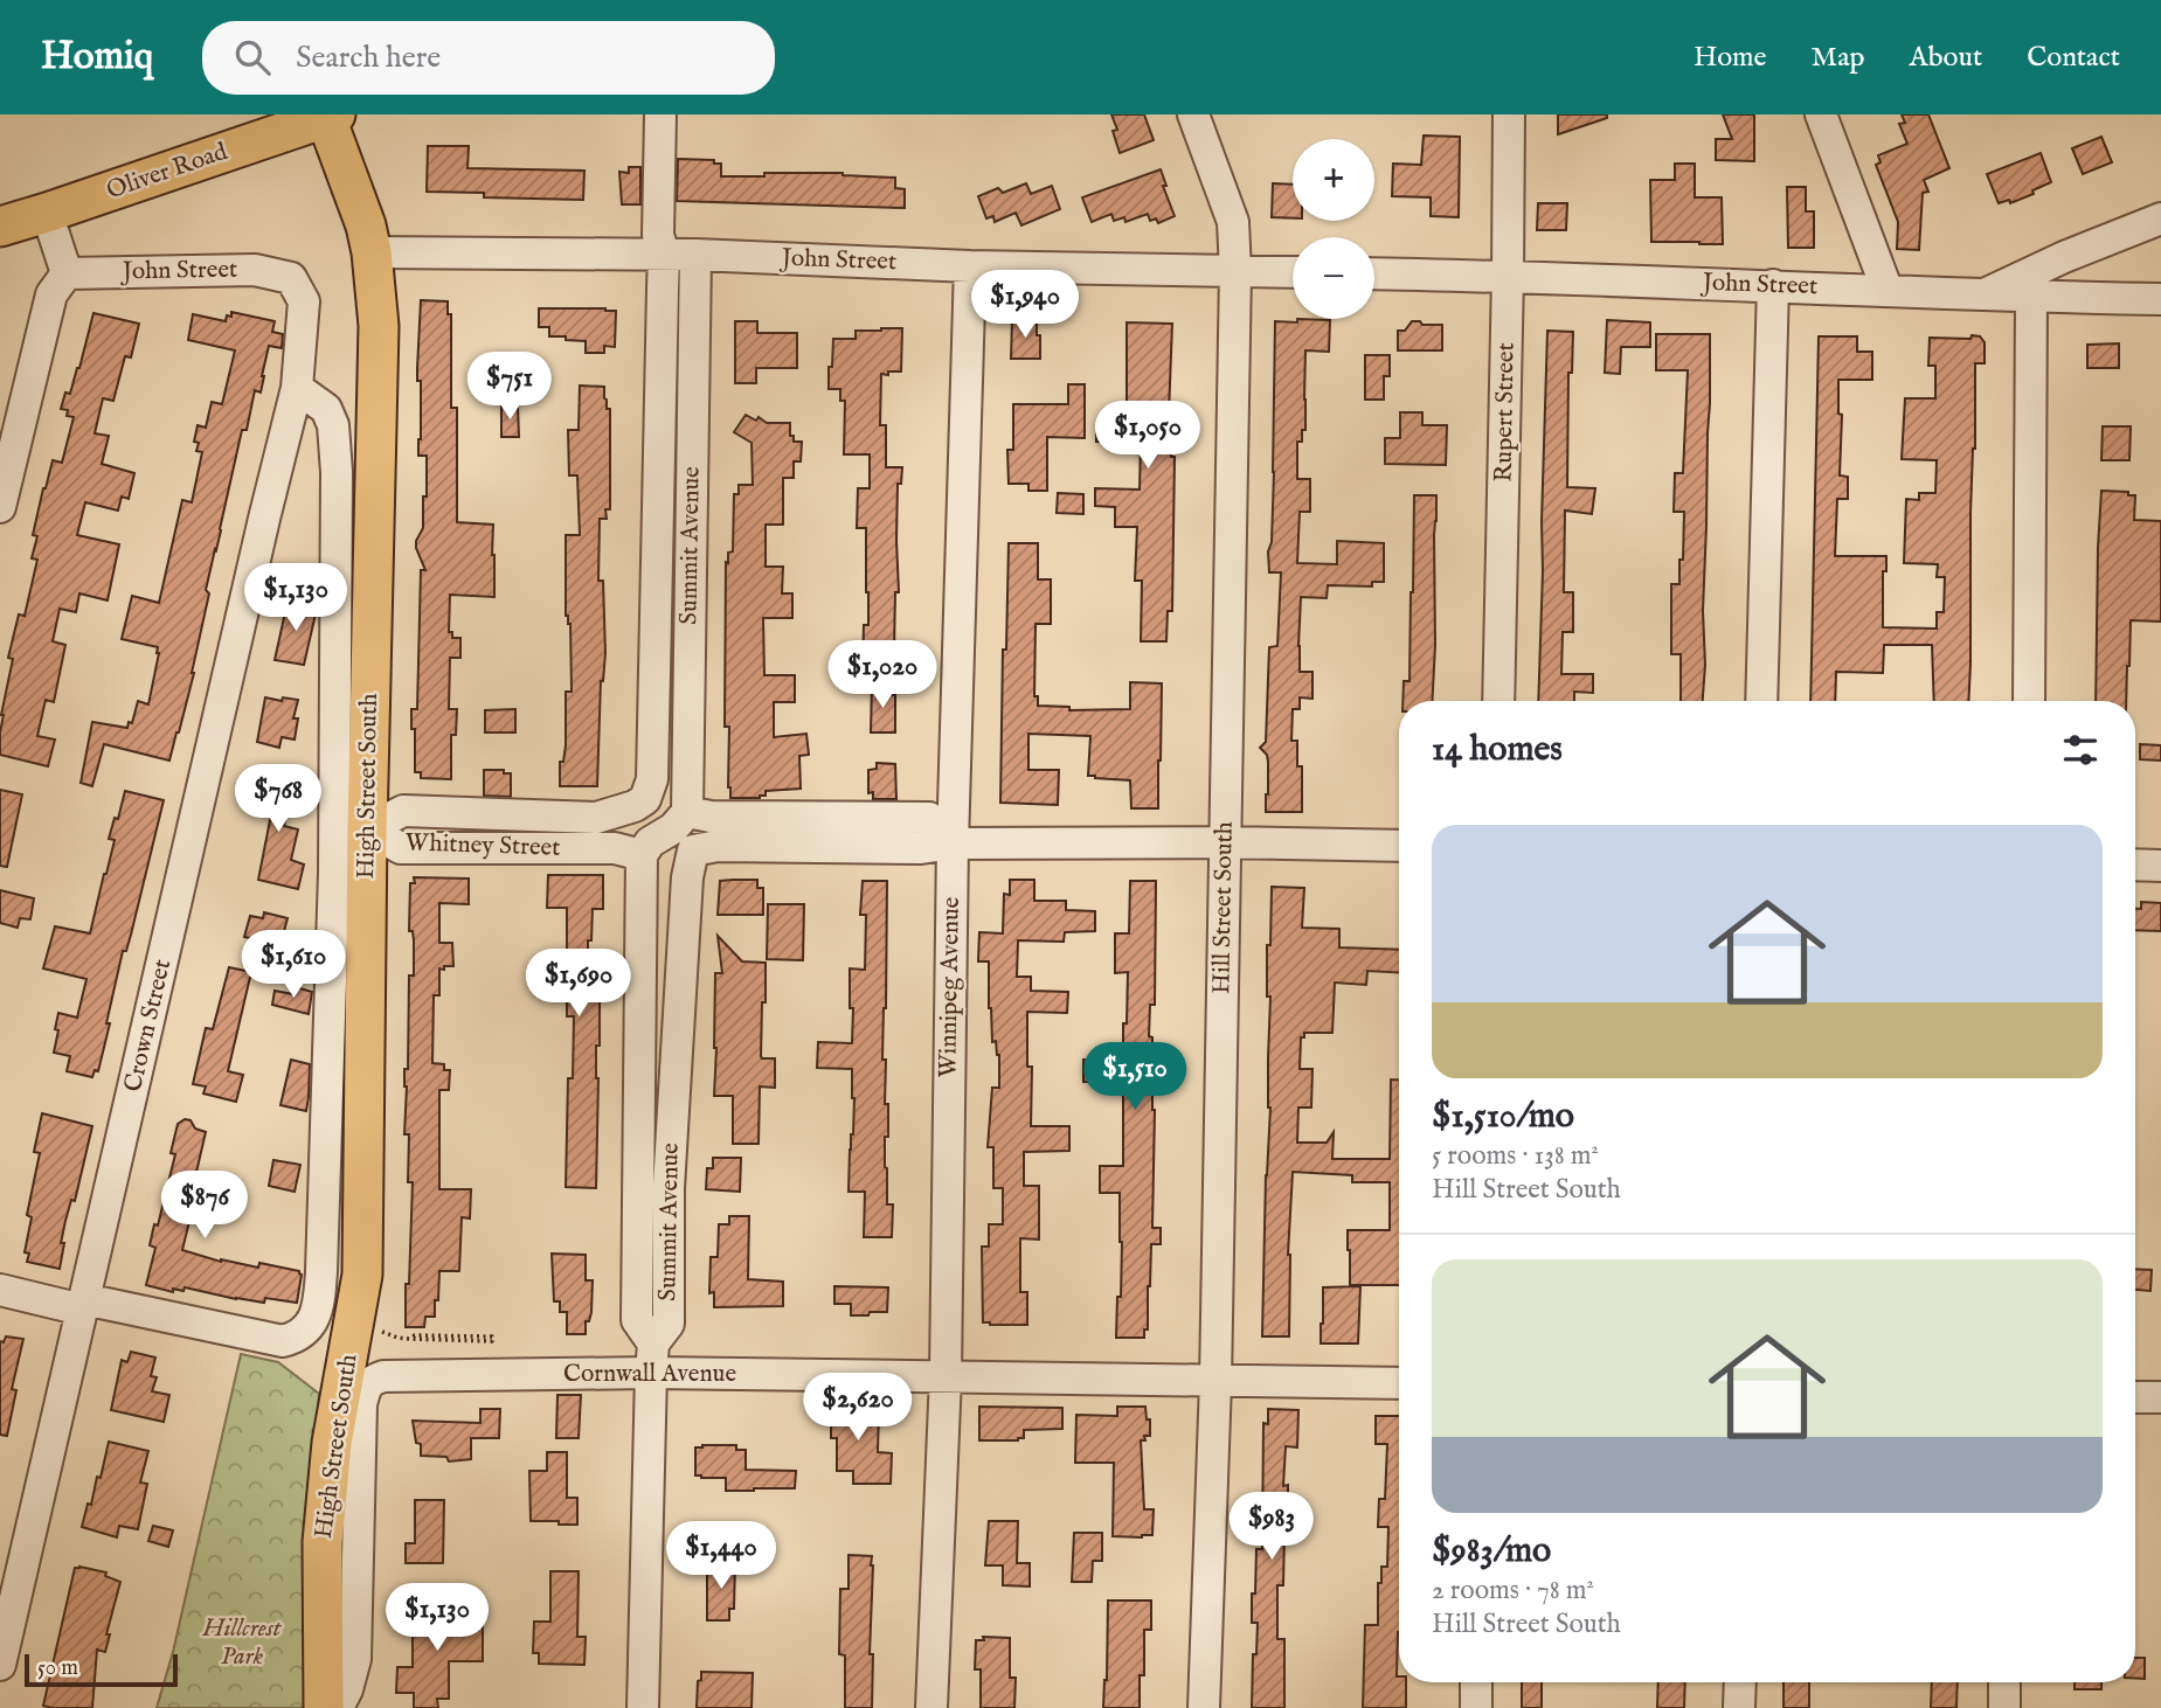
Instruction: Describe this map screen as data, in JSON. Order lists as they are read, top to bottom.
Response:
{
  "streets": {
    "main road": ["Oliver Road", "High Street South"],
    "street": [
      "John Street",
      "Rupert Street",
      "Summit Avenue",
      "Whitney Street",
      "Hill Street South",
      "Winnipeg Avenue",
      "Crown Street",
      "Cornwall Avenue"
    ]
  },
  "crossings": [
    ["Oliver Road", "High Street South"],
    ["John Street", "Rupert Street"],
    ["John Street", "Summit Avenue"],
    ["John Street", "High Street South"],
    ["John Street", "Hill Street South"],
    ["John Street", "Winnipeg Avenue"],
    ["John Street", "Crown Street"],
    ["Summit Avenue", "Whitney Street"],
    ["Summit Avenue", "Winnipeg Avenue"],
    ["Summit Avenue", "Cornwall Avenue"],
    ["High Street South", "Whitney Street"],
    ["Hill Street South", "Cornwall Avenue"],
    ["Winnipeg Avenue", "Cornwall Avenue"]
  ],
  "parks": ["Hillcrest Park"],
  "scale_bar": "50 m",
  "page": {
    "header": "Homiq",
    "search": "Search here",
    "nav": [
      "Home",
      "Map",
      "About",
      "Contact"
    ],
    "map_buttons": ["+", "−"],
    "price": [
      "$1,940",
      "$751",
      "$1,050",
      "$1,130",
      "$1,020",
      "$768",
      "$1,610",
      "$1,690",
      "$1,510",
      "$876",
      "$2,620",
      "$983",
      "$1,440",
      "$1,130"
    ],
    "heading": "14 homes",
    "list": [
      {
        "name": "$1,510/mo",
        "note": "5 rooms · 138 m² · Hill Street South"
      },
      {
        "name": "$983/mo",
        "note": "2 rooms · 78 m² · Hill Street South"
      }
    ],
    "scale": "50 m"
  }
}
